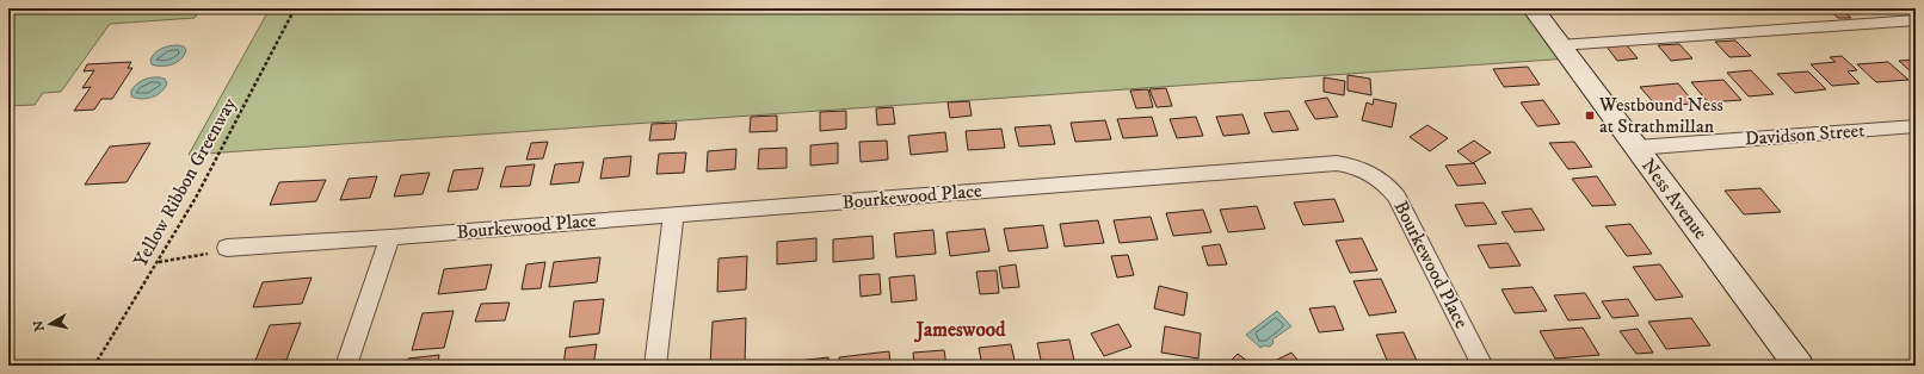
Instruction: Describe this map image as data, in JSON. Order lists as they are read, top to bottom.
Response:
{
  "streets": {
    "main road": ["Ness Avenue"],
    "street": ["Davidson Street", "Bourkewood Place"],
    "path": ["Yellow Ribbon Greenway"]
  },
  "crossings": [
    ["Davidson Street", "Ness Avenue"]
  ],
  "districts": ["Jameswood"],
  "places": {
    "transit": ["Westbound Ness at Strathmillan"]
  },
  "north": "left"
}
